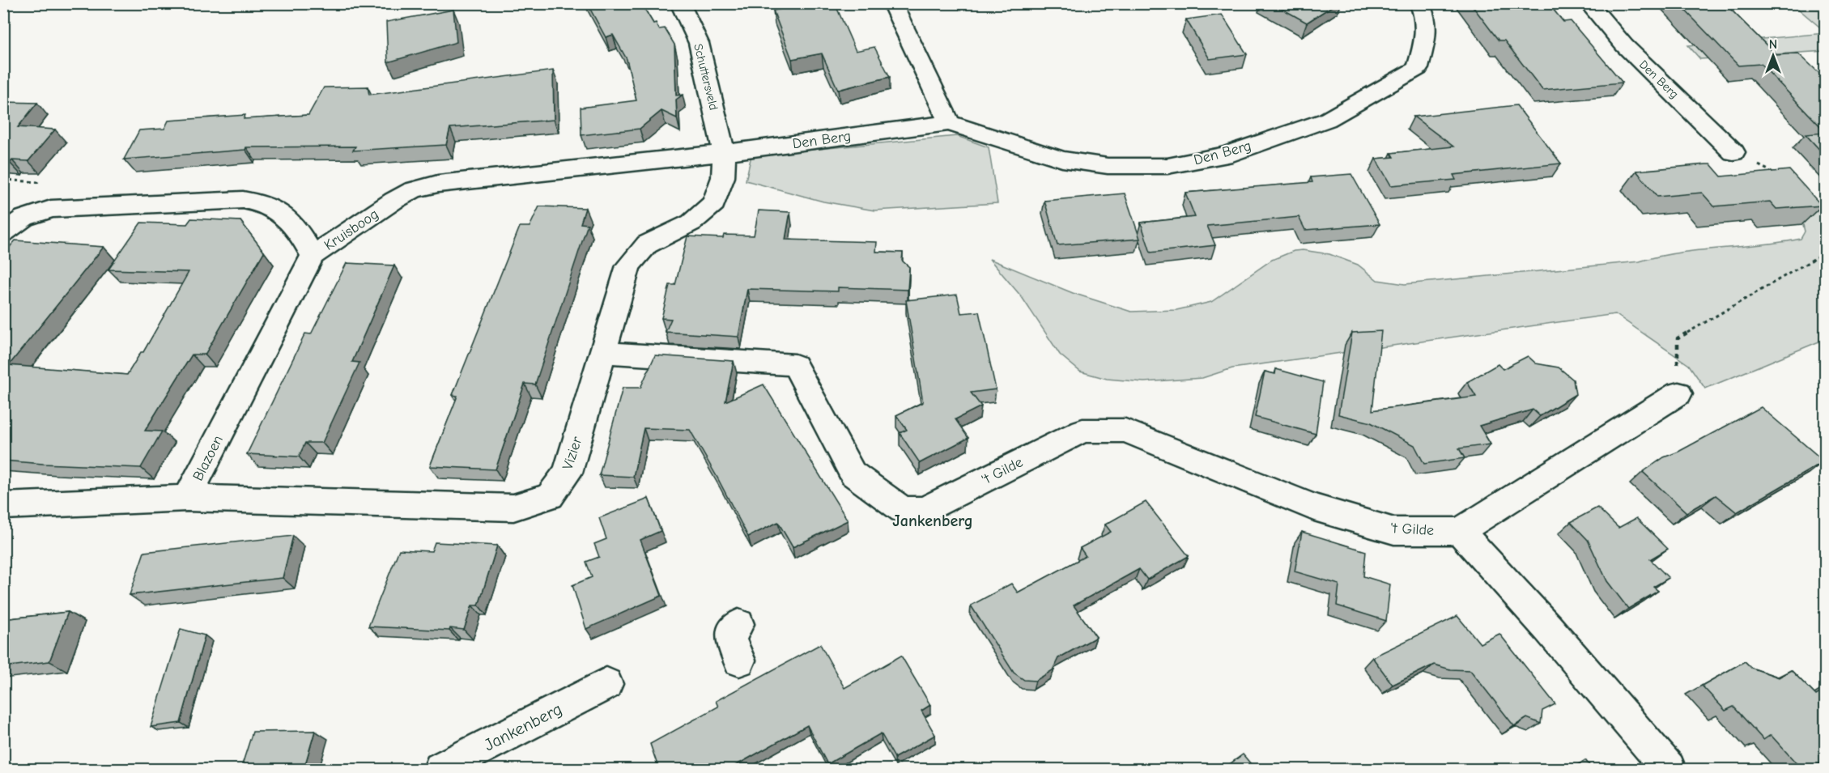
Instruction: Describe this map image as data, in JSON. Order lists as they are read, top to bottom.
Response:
{
  "streets": {
    "street": [
      "Schuttersveld",
      "Den Berg",
      "Kruisboog",
      "Vizier",
      "Blazoen",
      "'t Gilde",
      "Jankenberg"
    ]
  },
  "crossings": [
    ["Schuttersveld", "Den Berg"],
    ["Schuttersveld", "Kruisboog"],
    ["Schuttersveld", "Vizier"],
    ["Den Berg", "Kruisboog"],
    ["Den Berg", "Vizier"],
    ["Kruisboog", "Vizier"],
    ["Kruisboog", "Blazoen"],
    ["Vizier", "Blazoen"],
    ["Vizier", "'t Gilde"]
  ],
  "districts": ["Jankenberg"],
  "north": "top"
}
